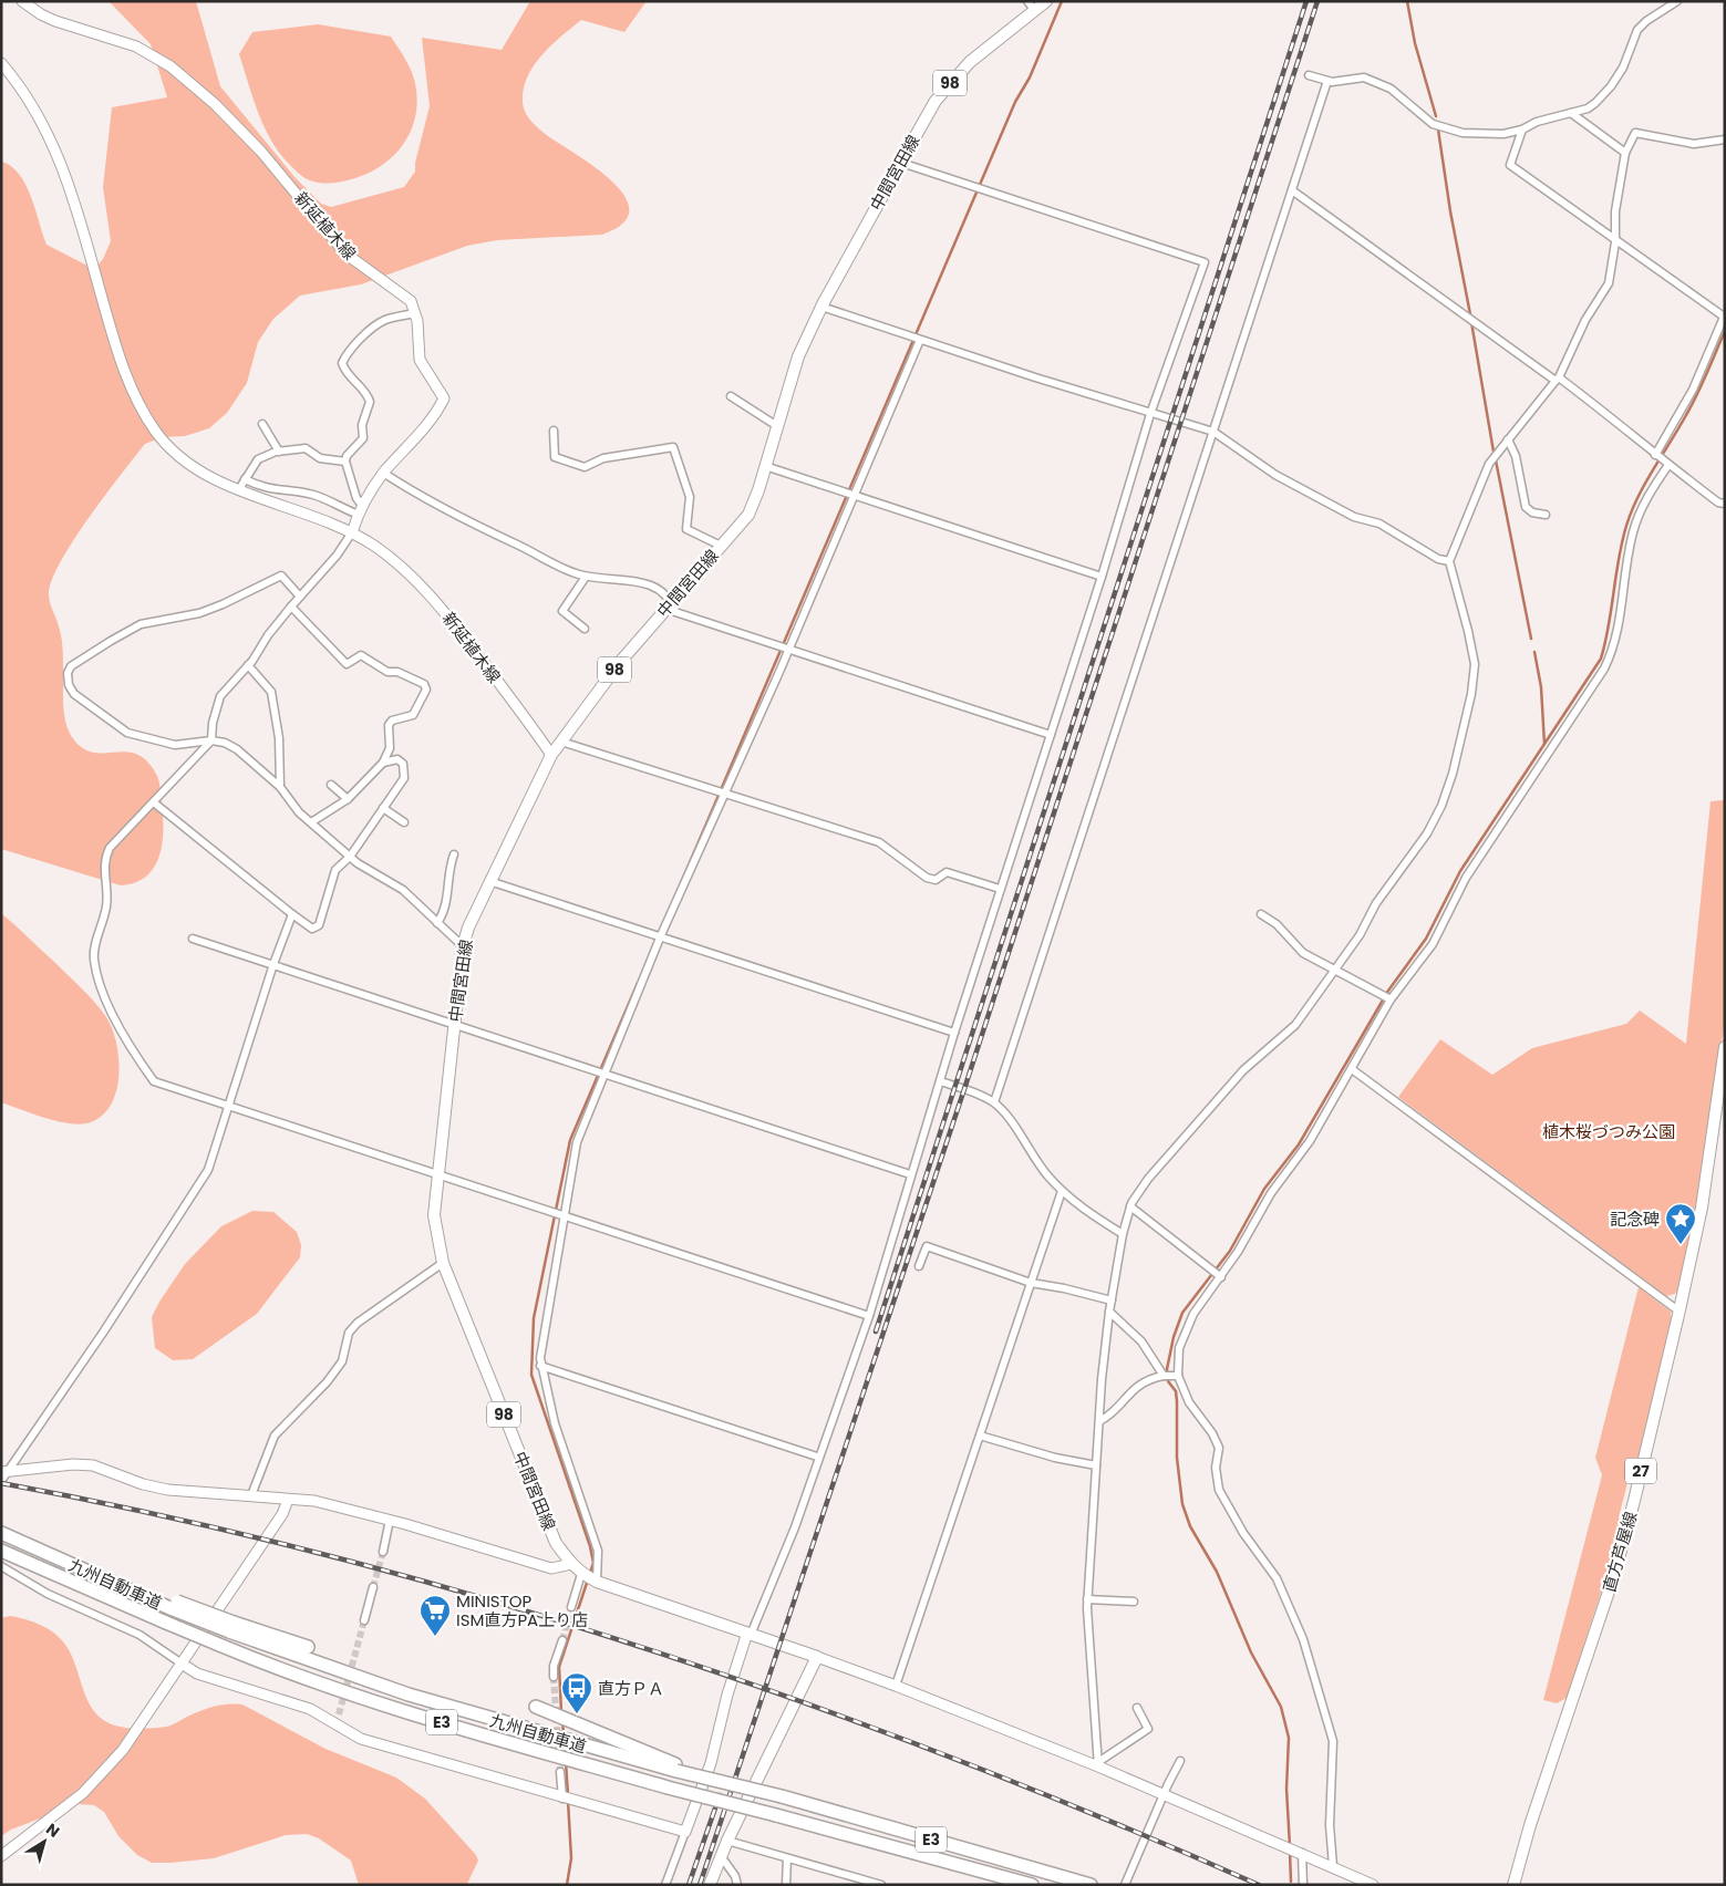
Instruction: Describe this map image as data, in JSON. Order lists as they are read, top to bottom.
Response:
{
  "streets": {
    "highway": ["九州自動車道", "E3"],
    "main road": [
      "98",
      "中間宮田線",
      "27",
      "直方芦屋線"
    ],
    "street": ["新延植木線"]
  },
  "crossings": [
    ["中間宮田線", "新延植木線"]
  ],
  "parks": ["植木桜づつみ公園"],
  "places": {
    "place": ["記念碑"],
    "supermarket": ["MINISTOP ISM直方PA上り店"],
    "bus stop": ["直方ＰＡ"]
  },
  "north": "top right"
}
